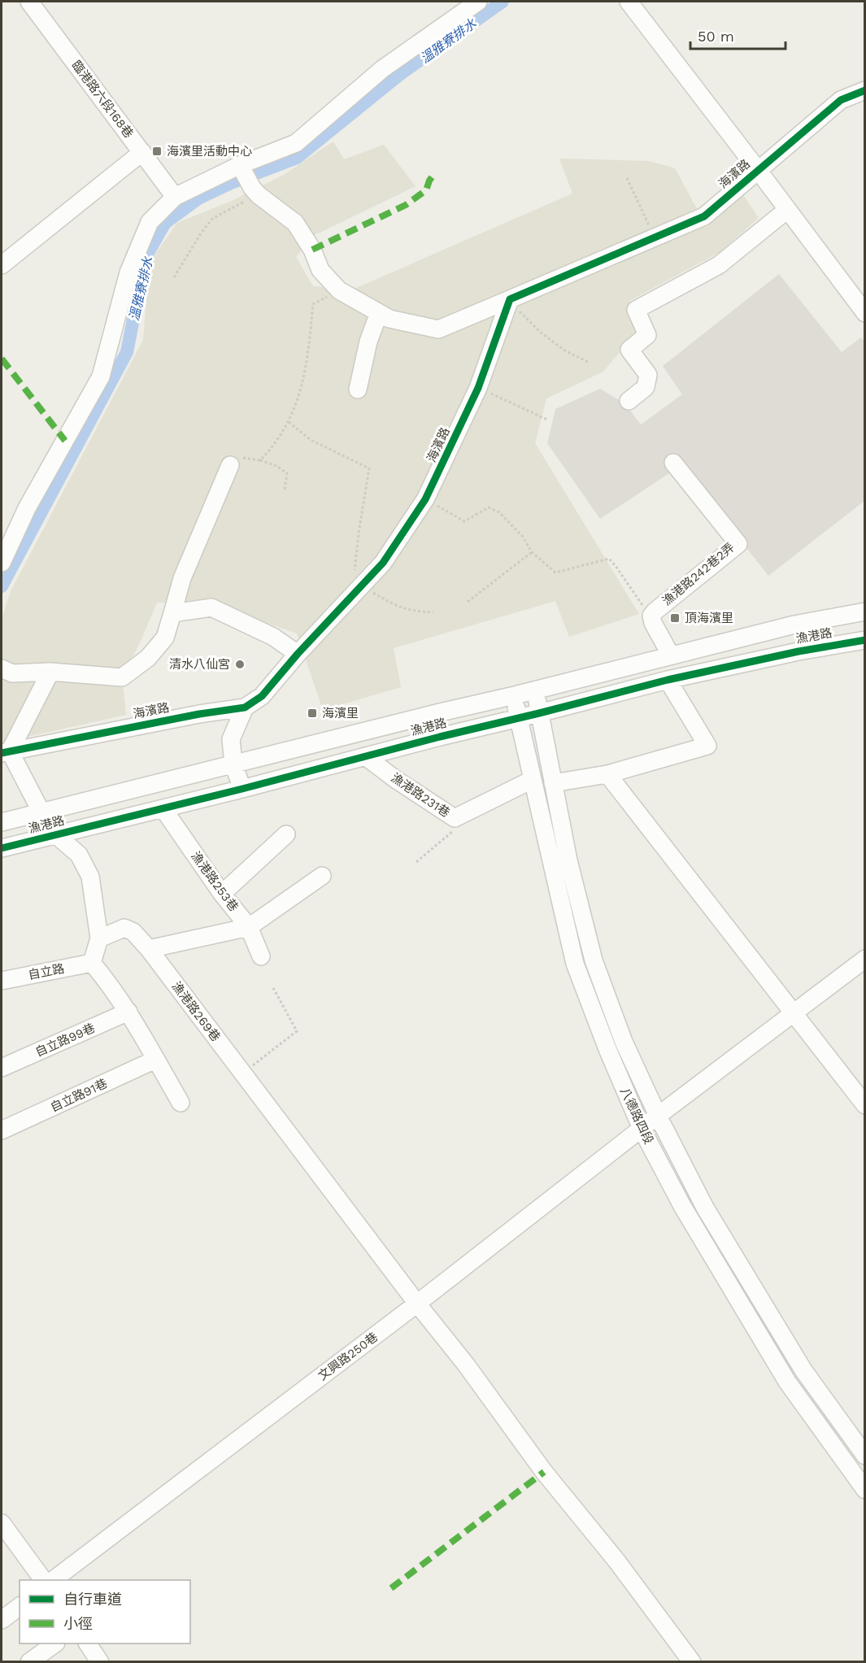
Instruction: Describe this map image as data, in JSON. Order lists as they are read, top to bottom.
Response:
{
  "streets": {
    "street": [
      "臨港路六段168巷",
      "海濱路",
      "漁港路242巷2弄",
      "漁港路",
      "漁港路231巷",
      "漁港路253巷",
      "自立路",
      "漁港路269巷",
      "自立路99巷",
      "自立路91巷",
      "八德路四段",
      "文興路250巷"
    ]
  },
  "crossings": [
    ["漁港路", "漁港路231巷"],
    ["漁港路", "漁港路253巷"],
    ["漁港路", "八德路四段"],
    ["漁港路231巷", "八德路四段"],
    ["漁港路269巷", "文興路250巷"],
    ["八德路四段", "文興路250巷"]
  ],
  "water": ["溫雅寮排水"],
  "places": {
    "transit": ["海濱里活動中心", "頂海濱里", "海濱里"],
    "other": ["清水八仙宮"]
  },
  "legend": ["自行車道", "小徑"],
  "scale_bar": "50 m"
}
